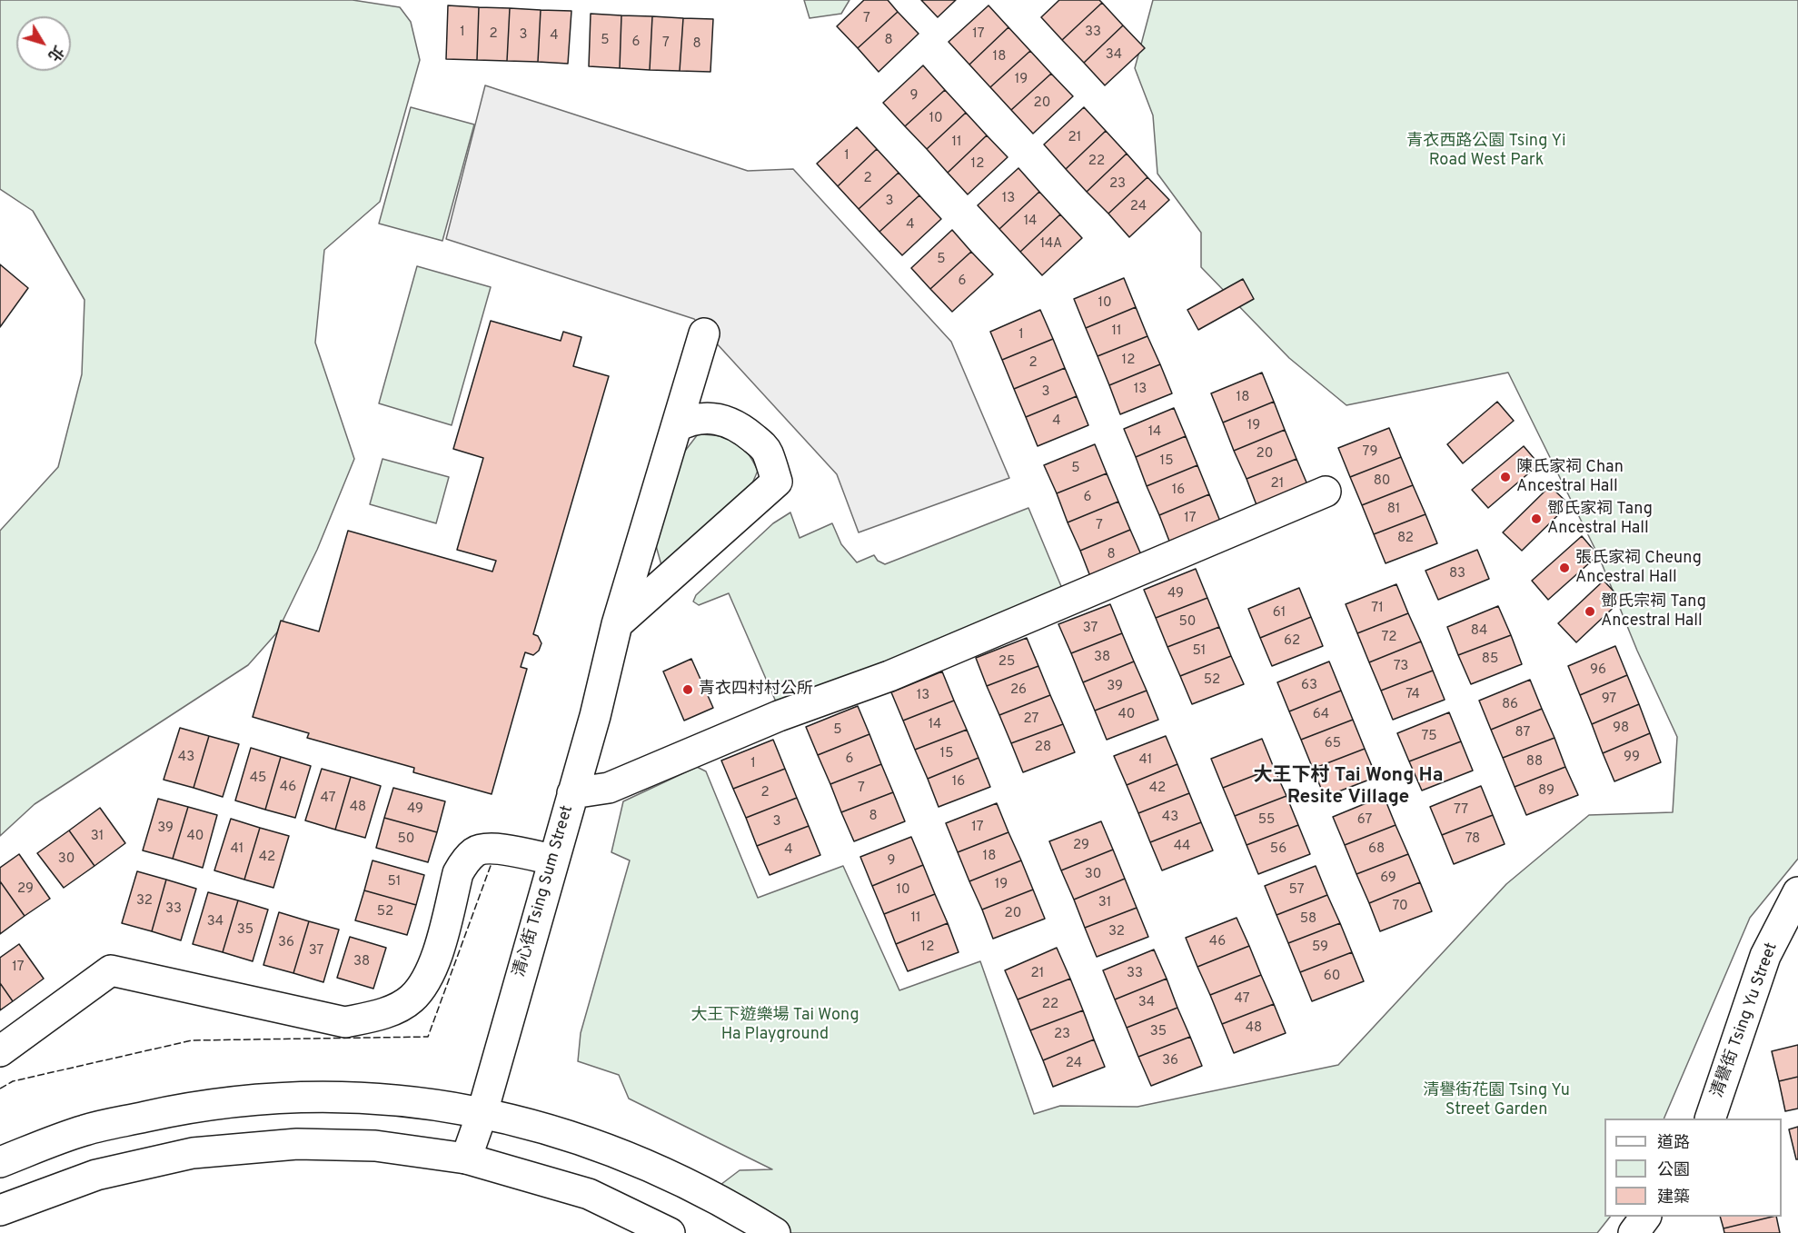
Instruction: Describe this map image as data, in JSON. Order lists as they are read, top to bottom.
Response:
{
  "streets": {
    "street": ["清心街 Tsing Sum Street", "清譽街 Tsing Yu Street"]
  },
  "districts": ["大王下村 Tai Wong Ha Resite Village"],
  "parks": ["青衣西路公園 Tsing Yi Road West Park", "大王下遊樂場 Tai Wong Ha Playground", "清譽街花園 Tsing Yu Street Garden"],
  "places": [
    "陳氏家祠 Chan Ancestral Hall",
    "鄧氏家祠 Tang Ancestral Hall",
    "張氏家祠 Cheung Ancestral Hall",
    "鄧氏宗祠 Tang Ancestral Hall",
    "青衣四村村公所"
  ],
  "house_numbers": [
    "7",
    "1",
    "33",
    "2",
    "17",
    "3",
    "4",
    "5",
    "8",
    "6",
    "7",
    "8",
    "34",
    "18",
    "19",
    "9",
    "20",
    "10",
    "21",
    "11",
    "1",
    "22",
    "12",
    "2",
    "23",
    "13",
    "3",
    "24",
    "14",
    "4",
    "14A",
    "5",
    "6",
    "10",
    "11",
    "1",
    "12",
    "2",
    "13",
    "3",
    "18",
    "4",
    "19",
    "14",
    "79",
    "20",
    "15",
    "5",
    "80",
    "21",
    "16",
    "6",
    "81",
    "17",
    "7",
    "82",
    "8",
    "83",
    "49",
    "71",
    "61",
    "50",
    "37",
    "84",
    "72",
    "62",
    "51",
    "38",
    "85",
    "25",
    "73",
    "96",
    "52",
    "63",
    "39",
    "26",
    "74",
    "13",
    "97",
    "86",
    "40",
    "64",
    "27",
    "14",
    "98",
    "5",
    "87",
    "75",
    "65",
    "28",
    "15",
    "43",
    "99",
    "6",
    "41",
    "88",
    "1",
    "45",
    "16",
    "46",
    "7",
    "42",
    "89",
    "2",
    "47",
    "48",
    "49",
    "77",
    "8",
    "43",
    "55",
    "67",
    "3",
    "17",
    "39",
    "31",
    "40",
    "50",
    "78",
    "29",
    "44",
    "41",
    "56",
    "68",
    "4",
    "18",
    "42",
    "30",
    "9",
    "30",
    "69",
    "51",
    "19",
    "29",
    "10",
    "57",
    "32",
    "31",
    "70",
    "33",
    "52",
    "20",
    "11",
    "58",
    "34",
    "35",
    "32",
    "46",
    "36",
    "12",
    "59",
    "37",
    "38",
    "17",
    "21",
    "33",
    "60",
    "47",
    "34",
    "22",
    "48",
    "35",
    "23",
    "36",
    "24"
  ],
  "legend": ["道路", "公園", "建築"],
  "north": "bottom right"
}
